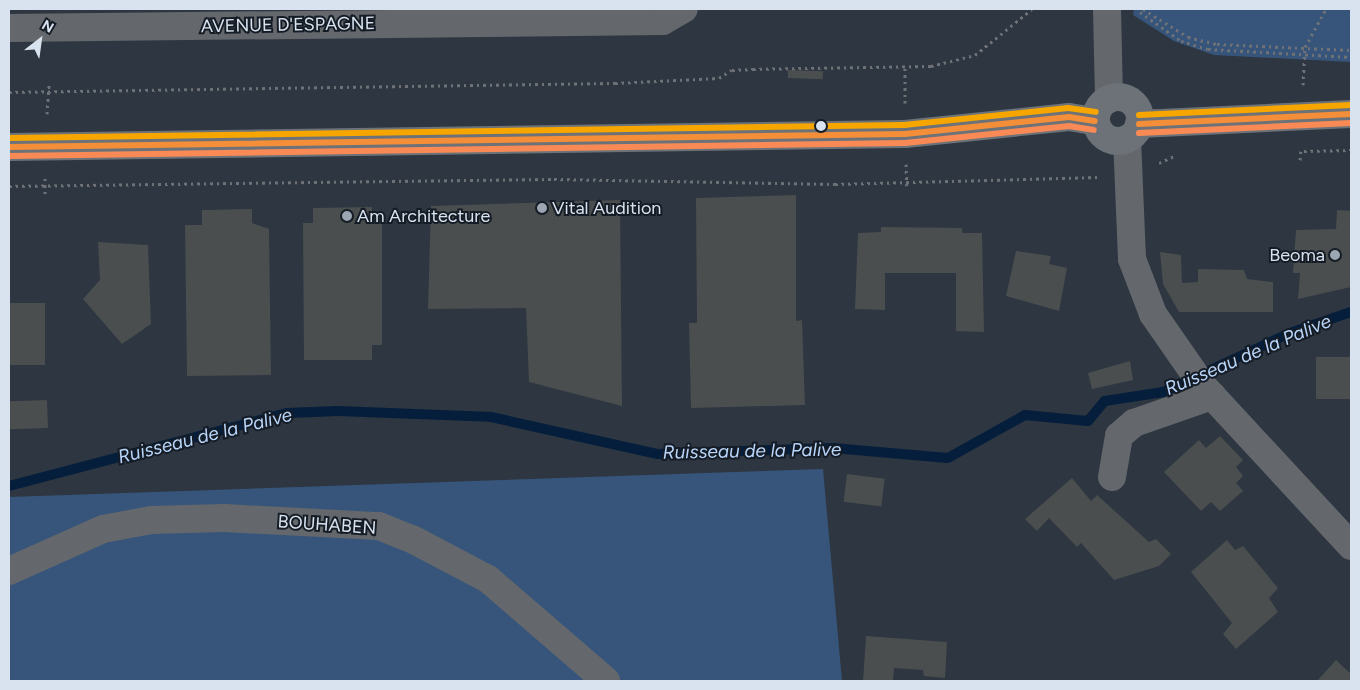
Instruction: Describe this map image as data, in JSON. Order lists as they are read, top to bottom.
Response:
{
  "streets": {
    "street": ["AVENUE D'ESPAGNE", "BOUHABEN"]
  },
  "water": ["Ruisseau de la Palive"],
  "places": ["Vital Audition", "Am Architecture", "Beoma"],
  "north": "top right"
}
